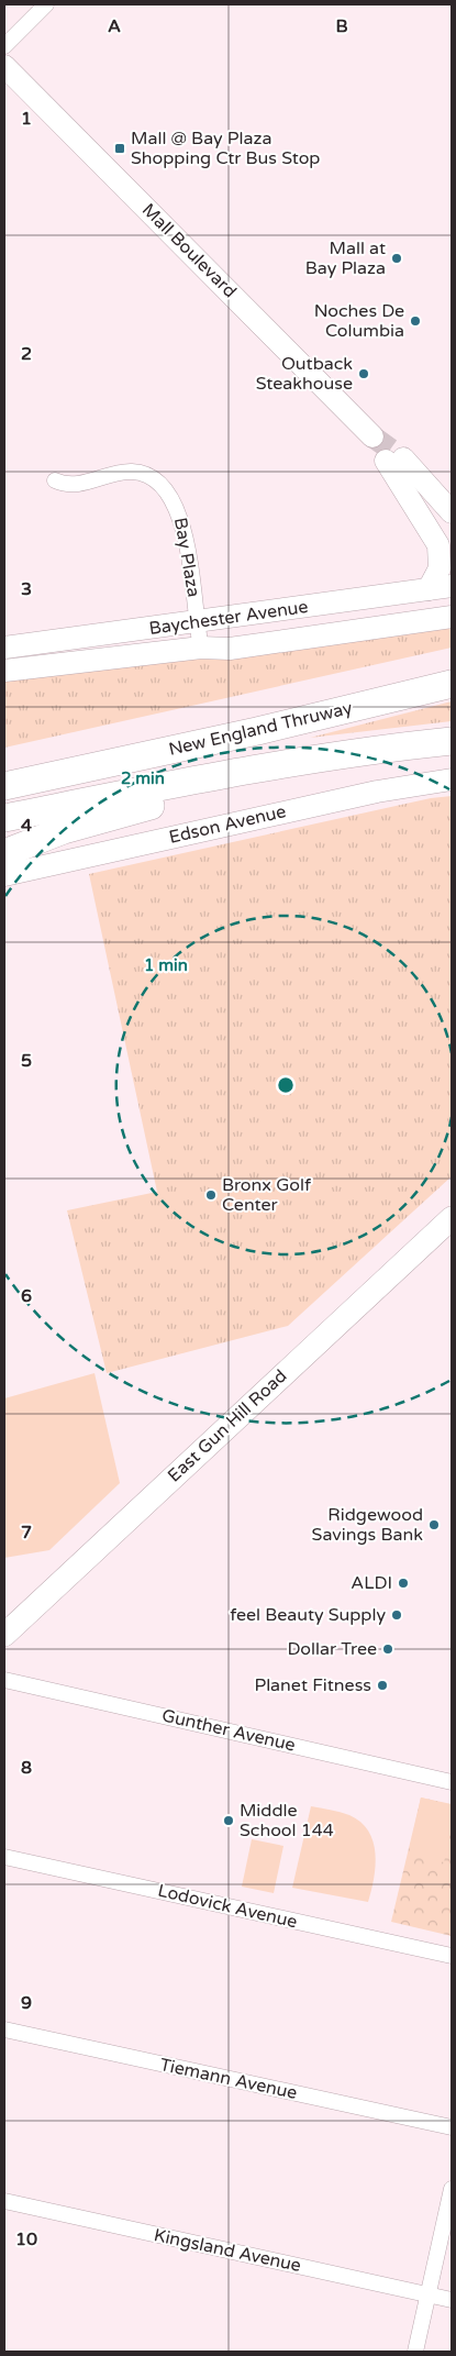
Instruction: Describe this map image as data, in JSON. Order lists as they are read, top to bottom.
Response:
{
  "streets": {
    "highway": ["New England Thruway"],
    "main road": [
      "Mall Boulevard",
      "Baychester Avenue",
      "Edson Avenue",
      "East Gun Hill Road"
    ],
    "street": [
      "Bay Plaza",
      "Gunther Avenue",
      "Lodovick Avenue",
      "Tiemann Avenue",
      "Kingsland Avenue"
    ]
  },
  "crossings": [
    ["Bay Plaza", "Baychester Avenue"]
  ],
  "places": {
    "transit": ["Mall @ Bay Plaza Shopping Ctr Bus Stop"],
    "other": [
      "Mall at Bay Plaza",
      "Noches De Columbia",
      "Outback Steakhouse",
      "Bronx Golf Center",
      "Ridgewood Savings Bank",
      "ALDI",
      "feel Beauty Supply",
      "Dollar Tree",
      "Planet Fitness",
      "Middle School 144"
    ]
  },
  "grid": {
    "columns": ["A", "B"],
    "rows": [
      "1",
      "2",
      "3",
      "4",
      "5",
      "6",
      "7",
      "8",
      "9",
      "10"
    ]
  },
  "rings": ["2 min", "1 min"]
}
